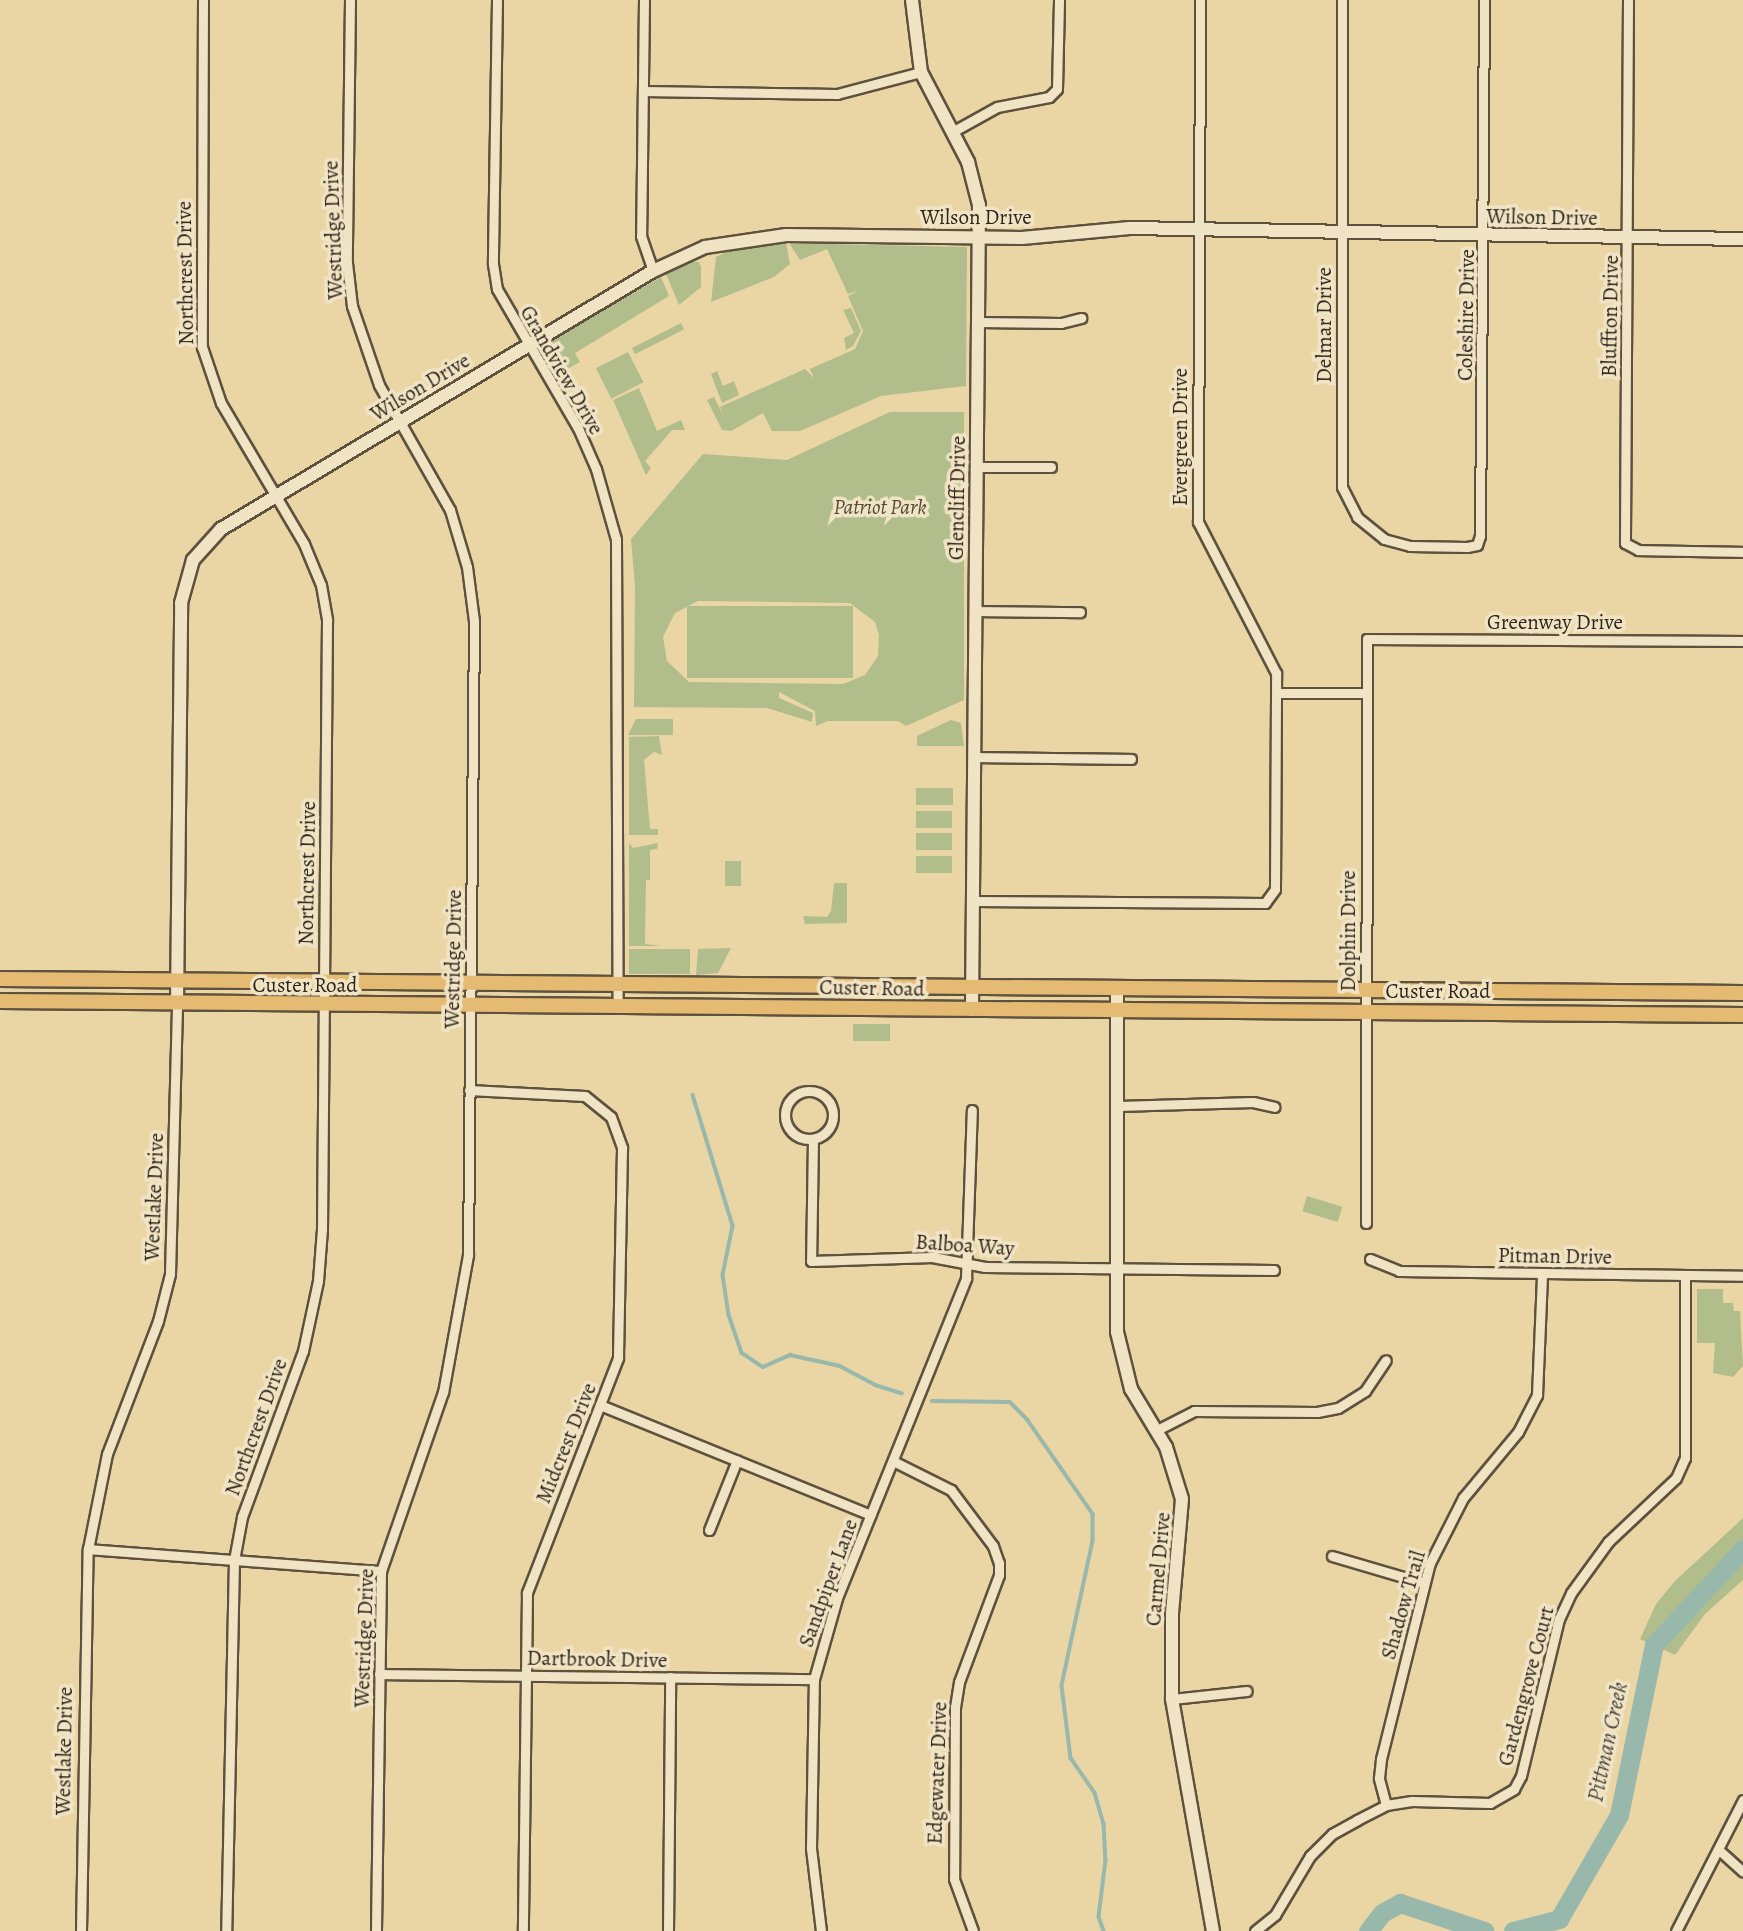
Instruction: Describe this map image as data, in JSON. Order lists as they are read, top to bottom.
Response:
{
  "streets": {
    "main road": ["Custer Road"],
    "street": [
      "Wilson Drive",
      "Westridge Drive",
      "Northcrest Drive",
      "Coleshire Drive",
      "Bluffton Drive",
      "Delmar Drive",
      "Grandview Drive",
      "Evergreen Drive",
      "Glencliff Drive",
      "Greenway Drive",
      "Dolphin Drive",
      "Westlake Drive",
      "Balboa Way",
      "Pitman Drive",
      "Midcrest Drive",
      "Carmel Drive",
      "Sandpiper Lane",
      "Shadow Trail",
      "Dartbrook Drive",
      "Gardengrove Court",
      "Edgewater Drive"
    ]
  },
  "crossings": [
    ["Wilson Drive", "Westridge Drive"],
    ["Wilson Drive", "Northcrest Drive"],
    ["Wilson Drive", "Coleshire Drive"],
    ["Wilson Drive", "Bluffton Drive"],
    ["Wilson Drive", "Delmar Drive"],
    ["Wilson Drive", "Grandview Drive"],
    ["Wilson Drive", "Evergreen Drive"],
    ["Wilson Drive", "Glencliff Drive"],
    ["Wilson Drive", "Westlake Drive"],
    ["Westridge Drive", "Custer Road"],
    ["Westridge Drive", "Midcrest Drive"],
    ["Westridge Drive", "Dartbrook Drive"],
    ["Northcrest Drive", "Custer Road"],
    ["Northcrest Drive", "Westlake Drive"],
    ["Coleshire Drive", "Delmar Drive"],
    ["Grandview Drive", "Custer Road"],
    ["Evergreen Drive", "Glencliff Drive"],
    ["Glencliff Drive", "Custer Road"],
    ["Greenway Drive", "Dolphin Drive"],
    ["Dolphin Drive", "Custer Road"],
    ["Custer Road", "Westlake Drive"],
    ["Custer Road", "Carmel Drive"],
    ["Balboa Way", "Carmel Drive"],
    ["Balboa Way", "Sandpiper Lane"],
    ["Pitman Drive", "Shadow Trail"],
    ["Pitman Drive", "Gardengrove Court"],
    ["Midcrest Drive", "Dartbrook Drive"],
    ["Sandpiper Lane", "Dartbrook Drive"],
    ["Sandpiper Lane", "Edgewater Drive"],
    ["Shadow Trail", "Gardengrove Court"]
  ],
  "water": ["Pittman Creek"],
  "parks": ["Patriot Park"]
}
